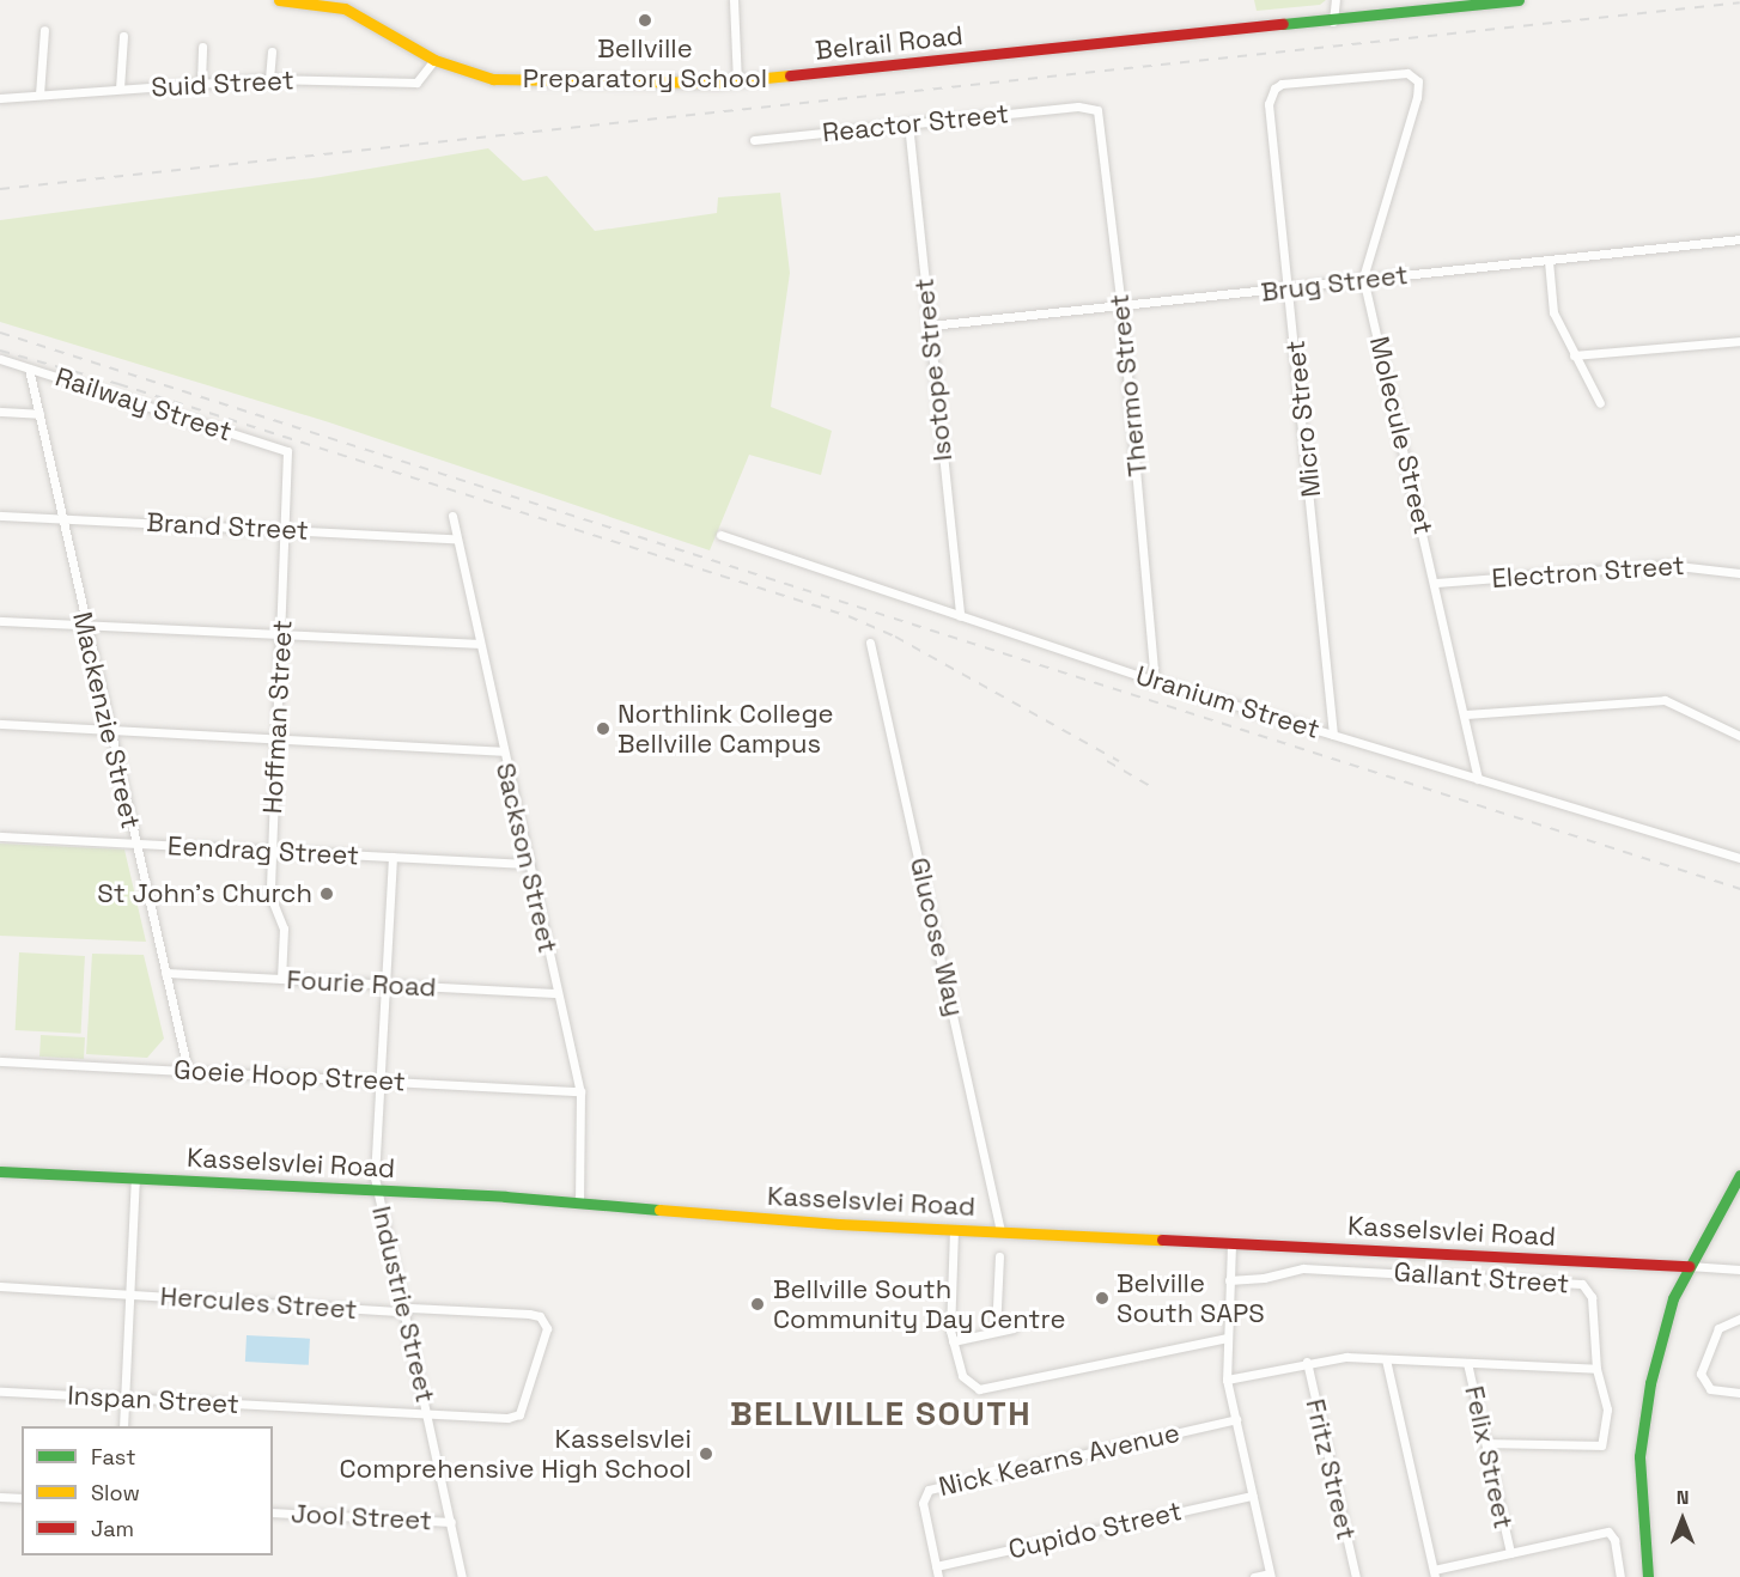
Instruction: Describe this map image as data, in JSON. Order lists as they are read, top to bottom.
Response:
{
  "streets": {
    "street": [
      "Belrail Road",
      "Suid Street",
      "Reactor Street",
      "Brug Street",
      "Isotope Street",
      "Thermo Street",
      "Railway Street",
      "Micro Street",
      "Molecule Street",
      "Brand Street",
      "Electron Street",
      "Uranium Street",
      "Hoffman Street",
      "Mackenzie Street",
      "Eendrag Street",
      "Sackson Street",
      "Glucose Way",
      "Fourie Road",
      "Goeie Hoop Street",
      "Kasselsvlei Road",
      "Gallant Street",
      "Hercules Street",
      "Industrie Street",
      "Inspan Street",
      "Felix Street",
      "Nick Kearns Avenue",
      "Fritz Street",
      "Jool Street",
      "Cupido Street"
    ]
  },
  "crossings": [
    ["Belrail Road", "Suid Street"],
    ["Reactor Street", "Isotope Street"],
    ["Reactor Street", "Thermo Street"],
    ["Brug Street", "Isotope Street"],
    ["Brug Street", "Thermo Street"],
    ["Brug Street", "Micro Street"],
    ["Brug Street", "Molecule Street"],
    ["Isotope Street", "Uranium Street"],
    ["Thermo Street", "Uranium Street"],
    ["Railway Street", "Hoffman Street"],
    ["Railway Street", "Mackenzie Street"],
    ["Micro Street", "Molecule Street"],
    ["Micro Street", "Uranium Street"],
    ["Molecule Street", "Electron Street"],
    ["Molecule Street", "Uranium Street"],
    ["Brand Street", "Hoffman Street"],
    ["Brand Street", "Mackenzie Street"],
    ["Brand Street", "Sackson Street"],
    ["Hoffman Street", "Eendrag Street"],
    ["Hoffman Street", "Fourie Road"],
    ["Mackenzie Street", "Eendrag Street"],
    ["Mackenzie Street", "Fourie Road"],
    ["Mackenzie Street", "Goeie Hoop Street"],
    ["Eendrag Street", "Sackson Street"],
    ["Eendrag Street", "Industrie Street"],
    ["Sackson Street", "Fourie Road"],
    ["Sackson Street", "Goeie Hoop Street"],
    ["Sackson Street", "Kasselsvlei Road"],
    ["Glucose Way", "Kasselsvlei Road"],
    ["Fourie Road", "Industrie Street"],
    ["Goeie Hoop Street", "Industrie Street"],
    ["Kasselsvlei Road", "Industrie Street"],
    ["Gallant Street", "Felix Street"],
    ["Hercules Street", "Industrie Street"],
    ["Hercules Street", "Inspan Street"],
    ["Industrie Street", "Inspan Street"],
    ["Industrie Street", "Jool Street"],
    ["Nick Kearns Avenue", "Cupido Street"]
  ],
  "districts": ["BELLVILLE SOUTH"],
  "places": [
    "Bellville Preparatory School",
    "Northlink College Bellville Campus",
    "St John's Church",
    "Belville South SAPS",
    "Bellville South Community Day Centre",
    "Kasselsvlei Comprehensive High School"
  ],
  "legend": ["Fast", "Slow", "Jam"],
  "north": "top"
}
